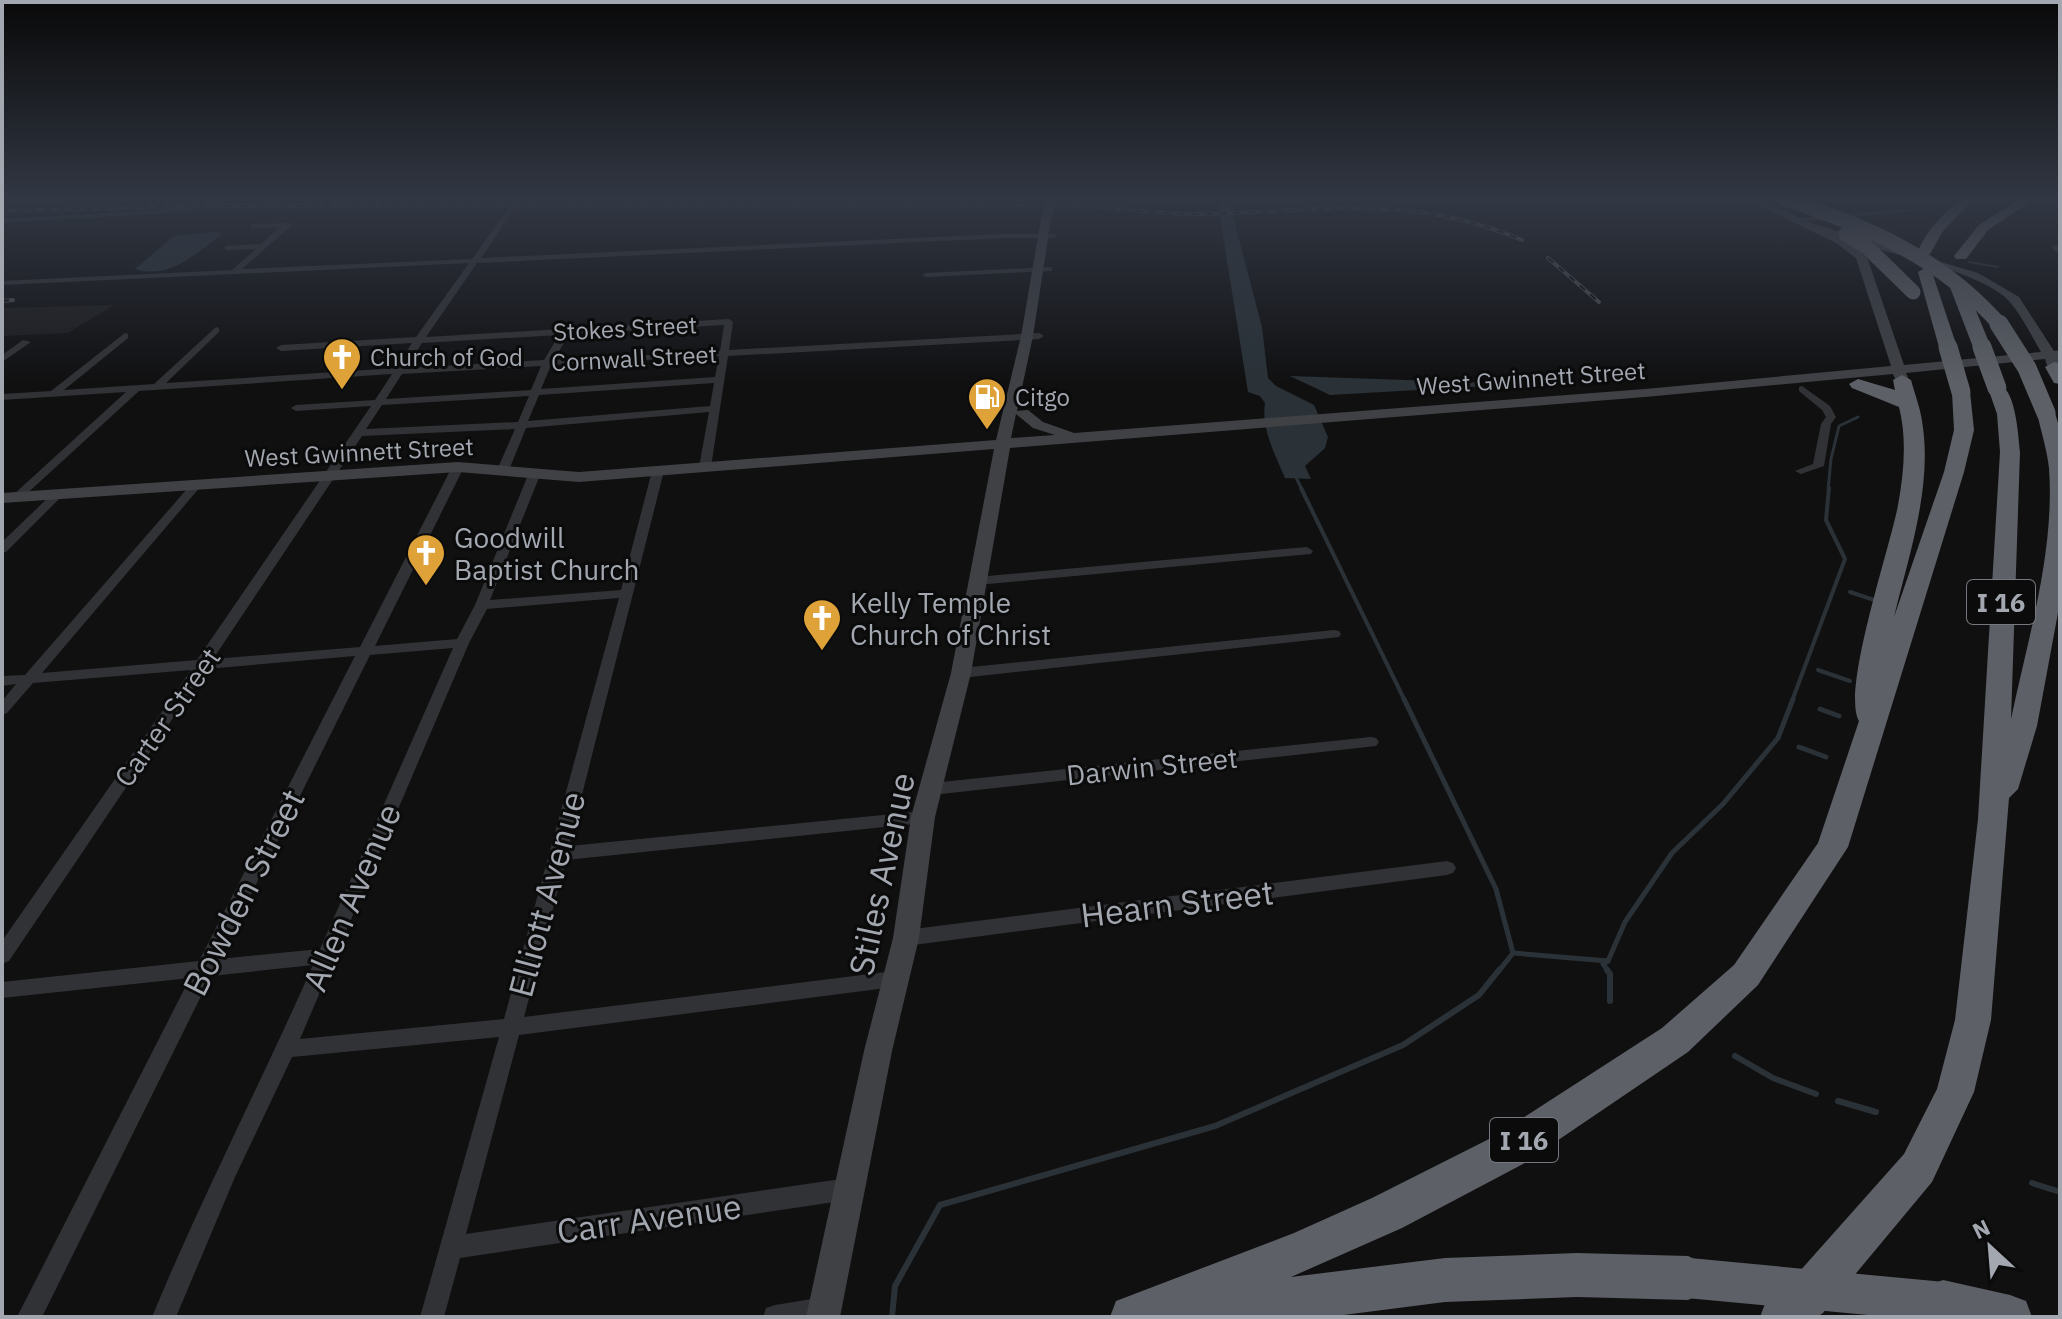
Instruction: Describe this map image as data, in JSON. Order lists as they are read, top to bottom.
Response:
{
  "streets": {
    "highway": ["I 16"],
    "main road": ["West Gwinnett Street", "Stiles Avenue"],
    "street": [
      "Stokes Street",
      "Cornwall Street",
      "Carter Street",
      "Darwin Street",
      "Bowden Street",
      "Elliott Avenue",
      "Allen Avenue",
      "Hearn Street",
      "Carr Avenue"
    ]
  },
  "crossings": [
    ["Stokes Street", "Cornwall Street"],
    ["Stokes Street", "Carter Street"],
    ["Cornwall Street", "Carter Street"],
    ["Cornwall Street", "Stiles Avenue"],
    ["West Gwinnett Street", "Carter Street"],
    ["West Gwinnett Street", "Stiles Avenue"],
    ["West Gwinnett Street", "Bowden Street"],
    ["West Gwinnett Street", "Elliott Avenue"],
    ["West Gwinnett Street", "Allen Avenue"],
    ["Darwin Street", "Stiles Avenue"],
    ["Stiles Avenue", "Hearn Street"],
    ["Stiles Avenue", "Carr Avenue"],
    ["Elliott Avenue", "Carr Avenue"]
  ],
  "places": {
    "church": ["Church of God", "Goodwill Baptist Church", "Kelly Temple Church of Christ"],
    "fuel station": ["Citgo"]
  },
  "north": "top left"
}
